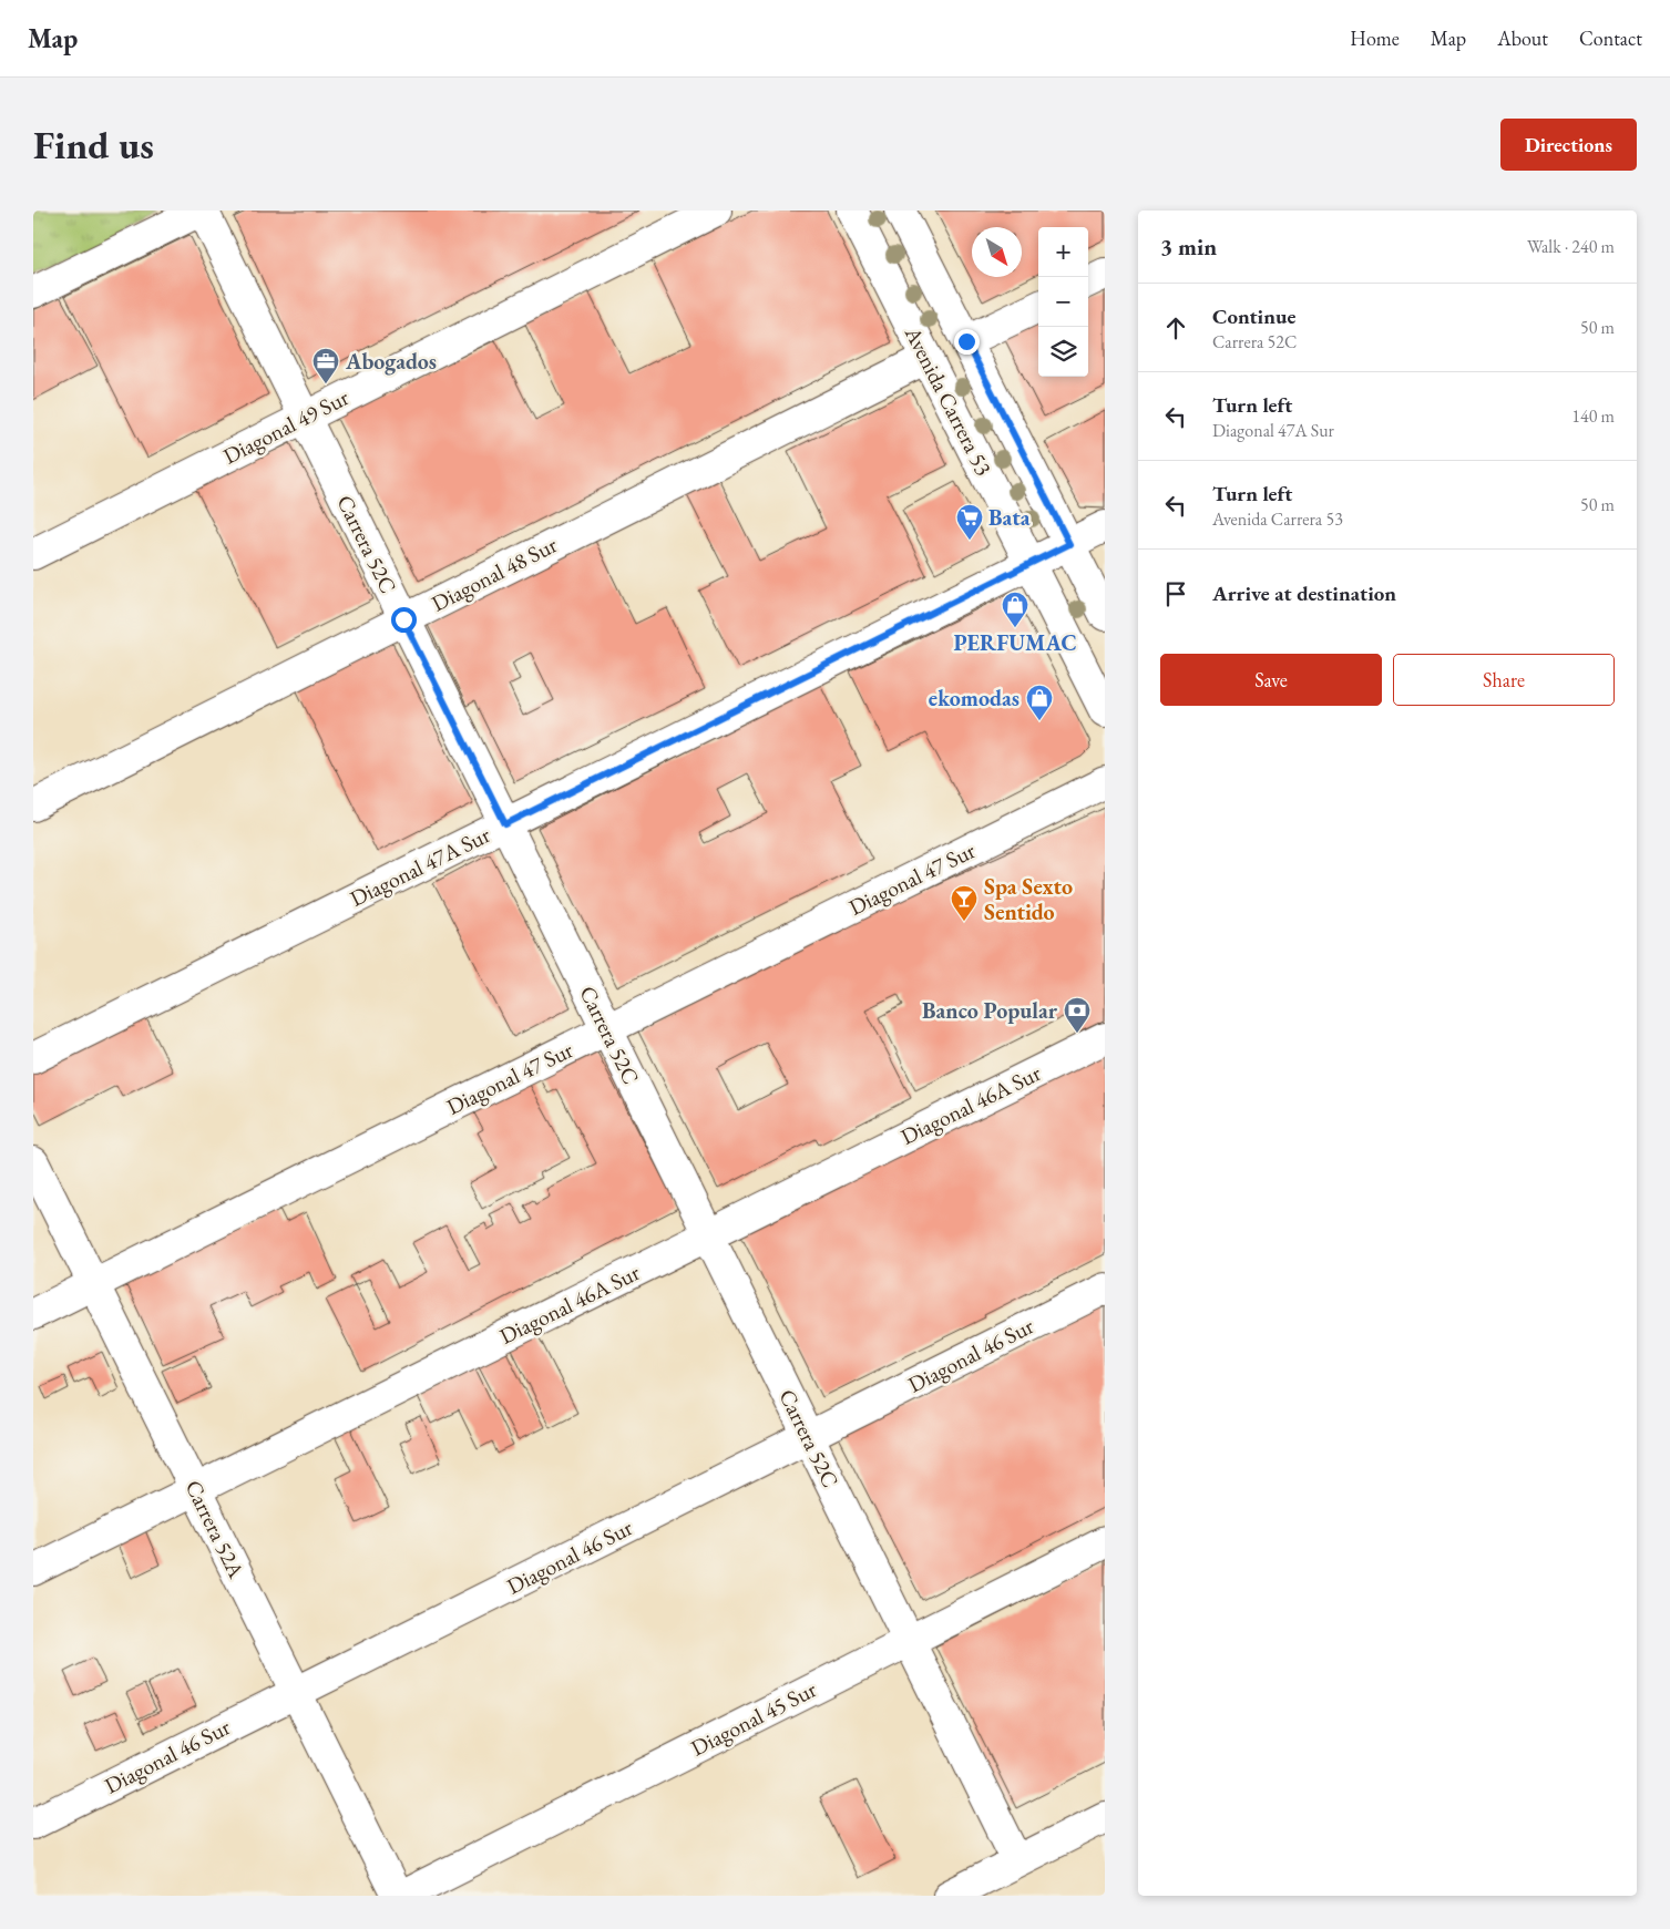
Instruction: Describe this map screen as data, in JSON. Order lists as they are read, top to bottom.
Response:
{
  "streets": {
    "main road": [
      "Avenida Carrera 53",
      "Diagonal 49 Sur",
      "Carrera 52C",
      "Diagonal 48 Sur",
      "Diagonal 47A Sur",
      "Diagonal 47 Sur",
      "Diagonal 46A Sur",
      "Diagonal 46 Sur",
      "Carrera 52A",
      "Diagonal 45 Sur"
    ]
  },
  "crossings": [
    ["Avenida Carrera 53", "Diagonal 48 Sur"],
    ["Avenida Carrera 53", "Diagonal 47A Sur"],
    ["Diagonal 49 Sur", "Carrera 52C"],
    ["Carrera 52C", "Diagonal 48 Sur"],
    ["Carrera 52C", "Diagonal 47A Sur"],
    ["Carrera 52C", "Diagonal 47 Sur"],
    ["Carrera 52C", "Diagonal 46A Sur"],
    ["Carrera 52C", "Diagonal 46 Sur"],
    ["Carrera 52C", "Diagonal 45 Sur"],
    ["Diagonal 47 Sur", "Carrera 52A"],
    ["Diagonal 46A Sur", "Carrera 52A"],
    ["Diagonal 46 Sur", "Carrera 52A"]
  ],
  "places": {
    "office": ["Abogados"],
    "supermarket": ["Bata"],
    "shop": ["PERFUMAC", "ekomodas"],
    "bar": ["Spa Sexto Sentido"],
    "bank": ["Banco Popular"]
  },
  "north": "bottom right",
  "page": {
    "header": "Map",
    "nav": [
      "Home",
      "Map",
      "About",
      "Contact"
    ],
    "buttons": [
      "Directions",
      ["Save", "Share"]
    ],
    "title": "Find us",
    "heading": ["3 min", "Walk · 240 m"],
    "map_buttons": ["+", "−"],
    "list": [
      ["Continue", "Carrera 52C", "50 m"],
      ["Turn left", "Diagonal 47A Sur", "140 m"],
      ["Turn left", "Avenida Carrera 53", "50 m"],
      "Arrive at destination"
    ]
  }
}
